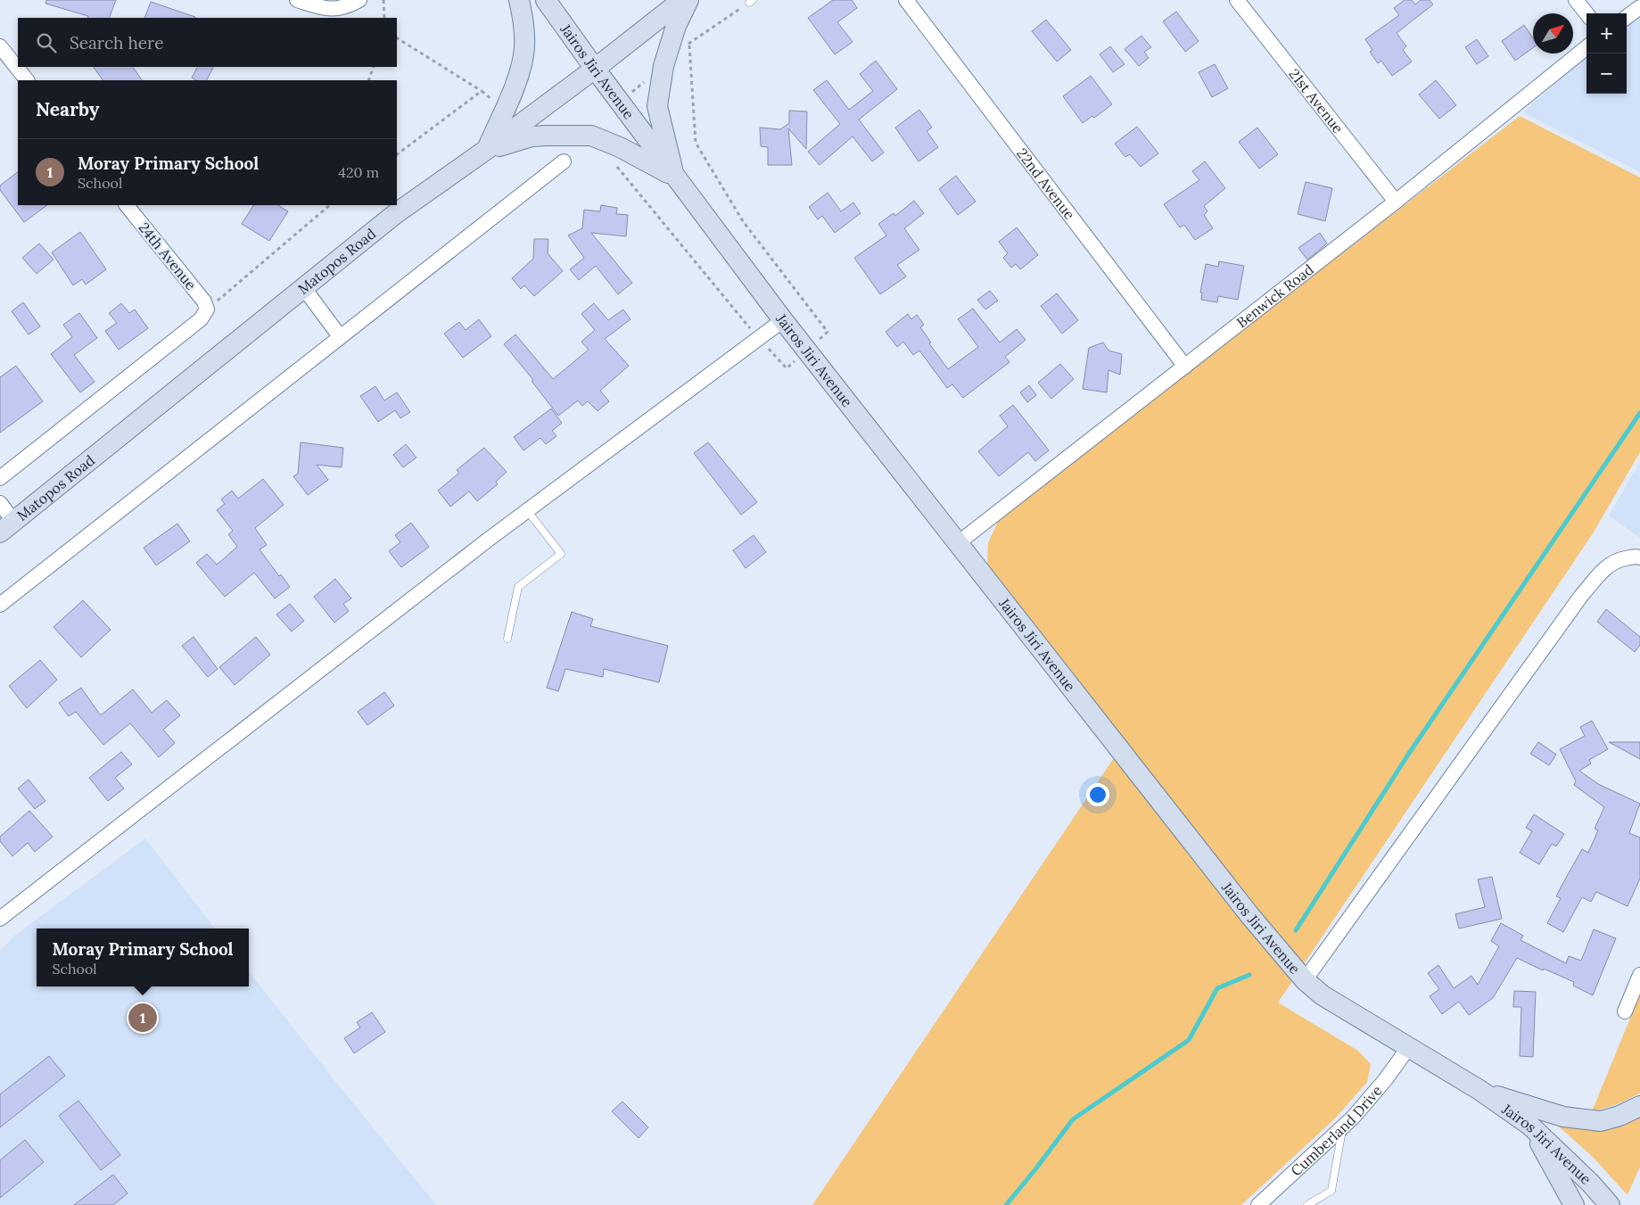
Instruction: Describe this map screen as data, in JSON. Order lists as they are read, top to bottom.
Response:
{
  "streets": {
    "main road": ["Jairos Jiri Avenue", "Matopos Road"],
    "street": [
      "21st Avenue",
      "22nd Avenue",
      "24th Avenue",
      "Benwick Road",
      "Cumberland Drive"
    ]
  },
  "crossings": [
    ["Jairos Jiri Avenue", "Matopos Road"],
    ["Jairos Jiri Avenue", "Benwick Road"],
    ["Jairos Jiri Avenue", "Cumberland Drive"],
    ["21st Avenue", "Benwick Road"],
    ["22nd Avenue", "Benwick Road"]
  ],
  "north": "top right",
  "page": {
    "map_buttons": ["+", "−"],
    "search": "Search here",
    "heading": "Nearby",
    "list": [
      {
        "mark": "1",
        "name": "Moray Primary School",
        "note": "School",
        "value": "420 m"
      }
    ],
    "popup": ["Moray Primary School", "School"],
    "pins": "1"
  }
}
